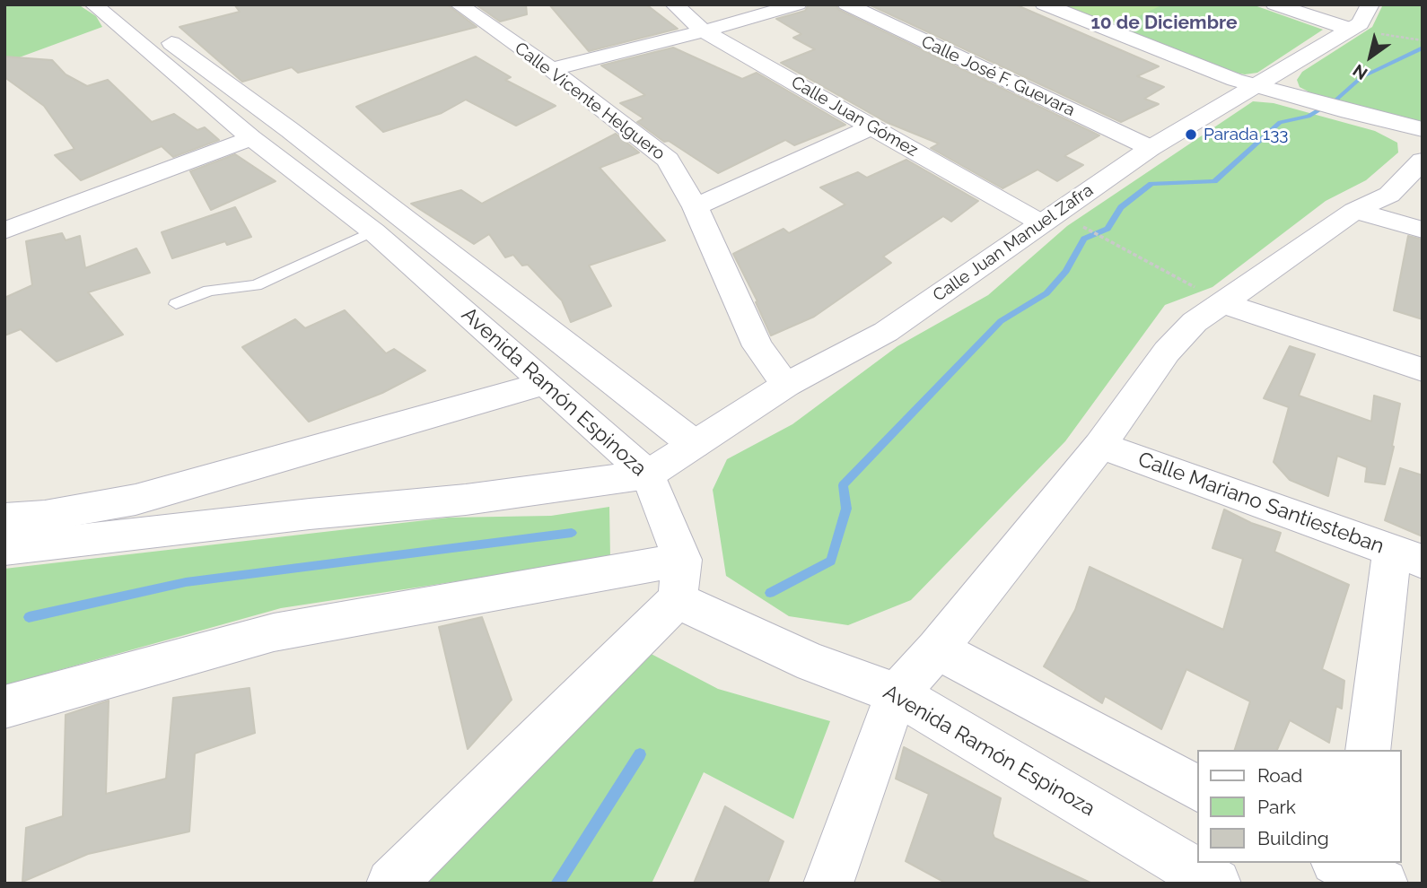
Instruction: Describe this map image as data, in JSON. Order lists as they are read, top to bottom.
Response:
{
  "streets": {
    "street": [
      "Calle José F. Guevara",
      "Calle Vicente Helguero",
      "Calle Juan Gómez",
      "Calle Juan Manuel Zafra",
      "Avenida Ramón Espinoza",
      "Calle Mariano Santiesteban"
    ]
  },
  "crossings": [
    ["Calle José F. Guevara", "Calle Juan Manuel Zafra"],
    ["Calle Vicente Helguero", "Calle Juan Manuel Zafra"],
    ["Calle Juan Gómez", "Calle Juan Manuel Zafra"],
    ["Calle Juan Manuel Zafra", "Avenida Ramón Espinoza"]
  ],
  "districts": ["10 de Diciembre"],
  "places": ["Parada 133"],
  "legend": ["Road", "Park", "Building"],
  "north": "bottom left"
}
